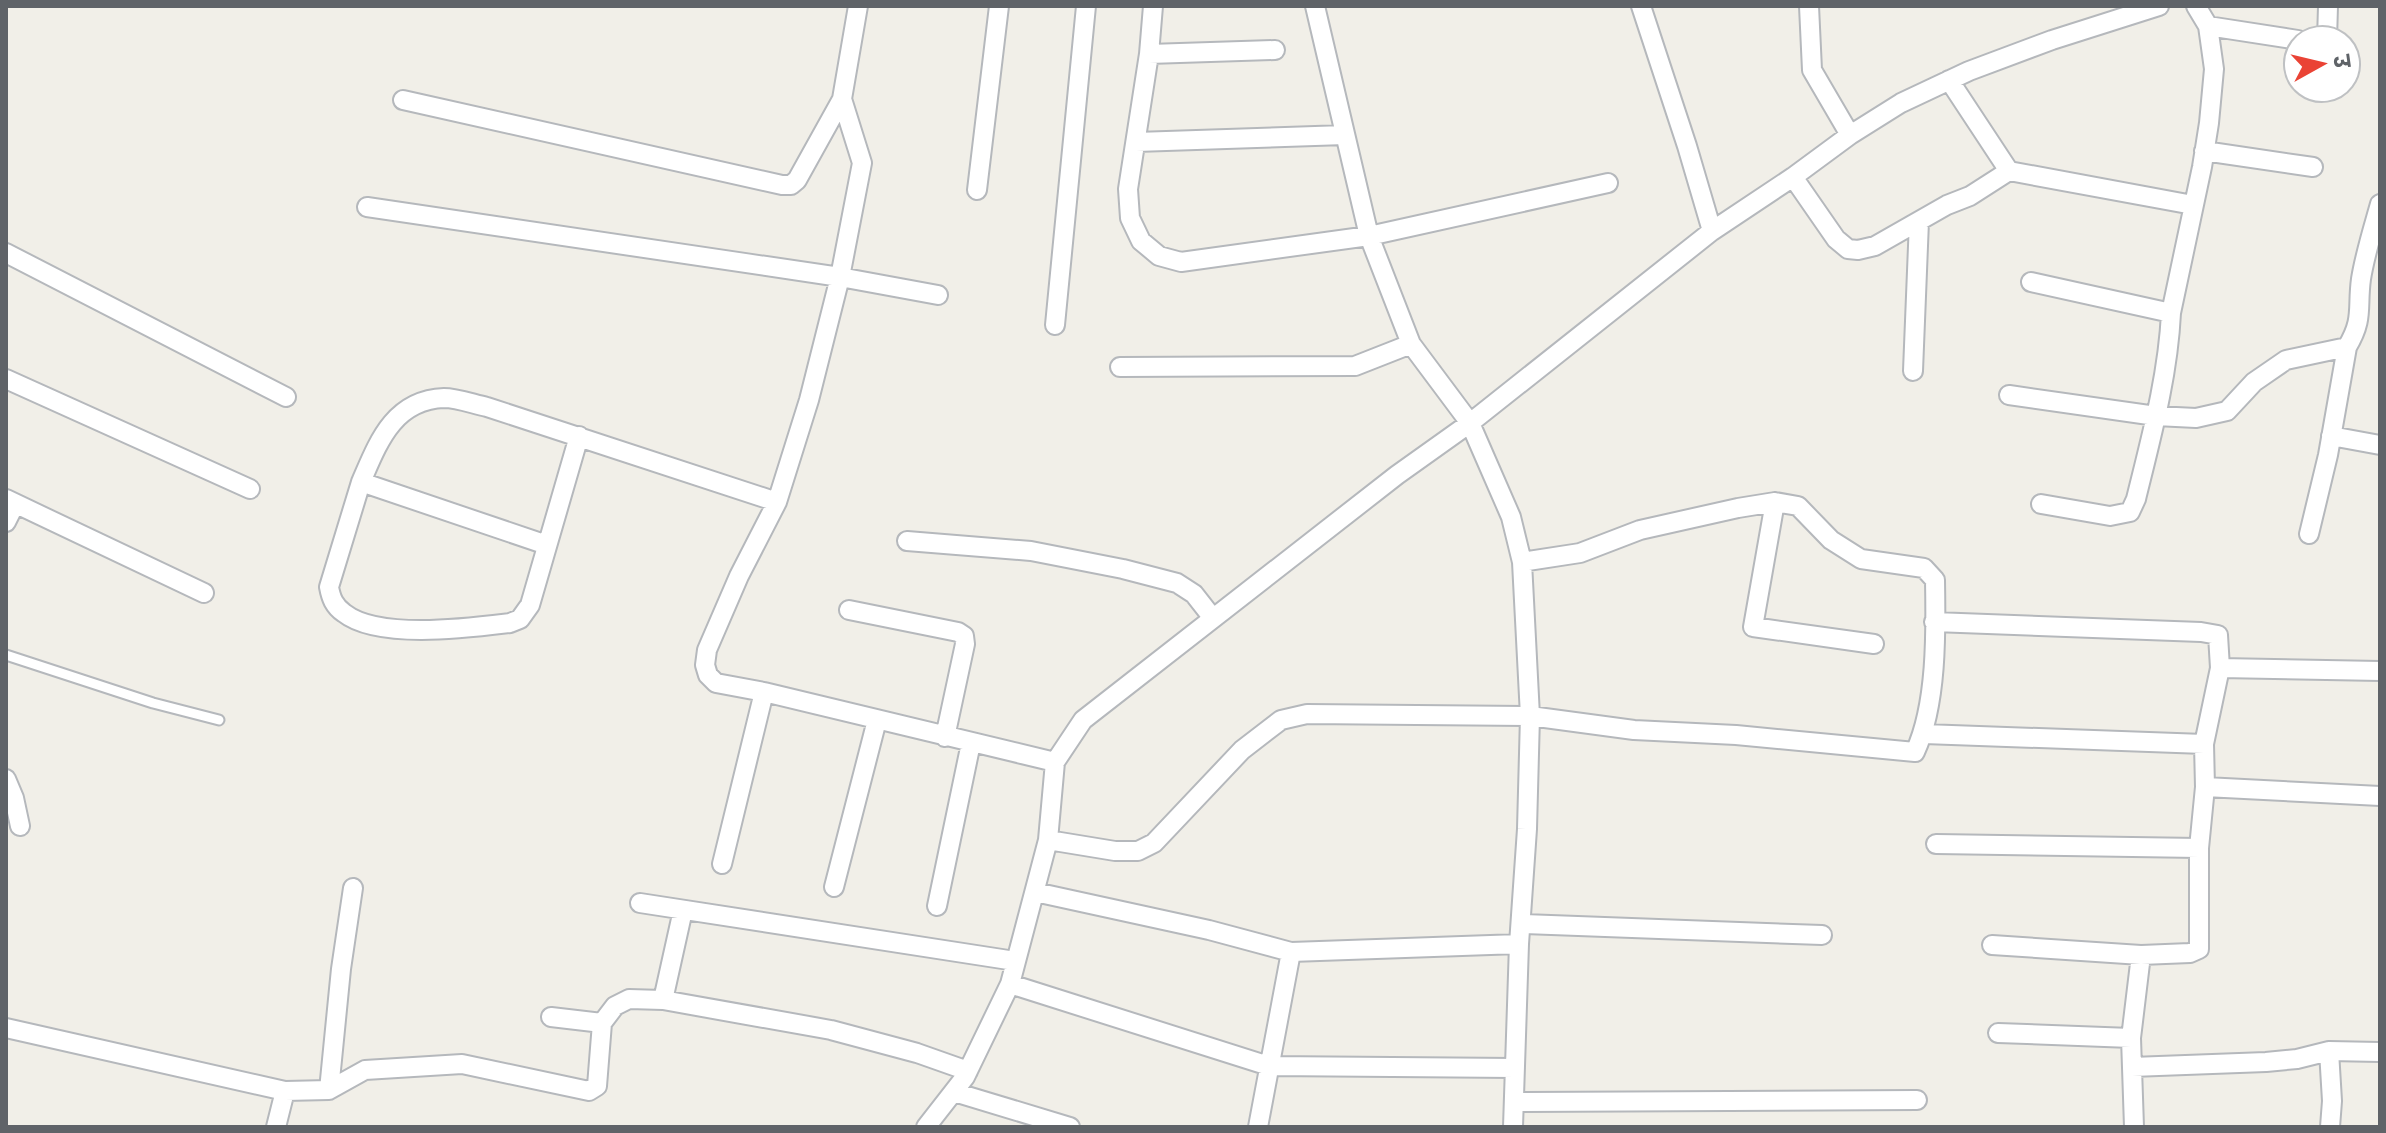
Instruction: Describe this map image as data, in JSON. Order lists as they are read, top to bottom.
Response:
{
  "north": "right"
}
